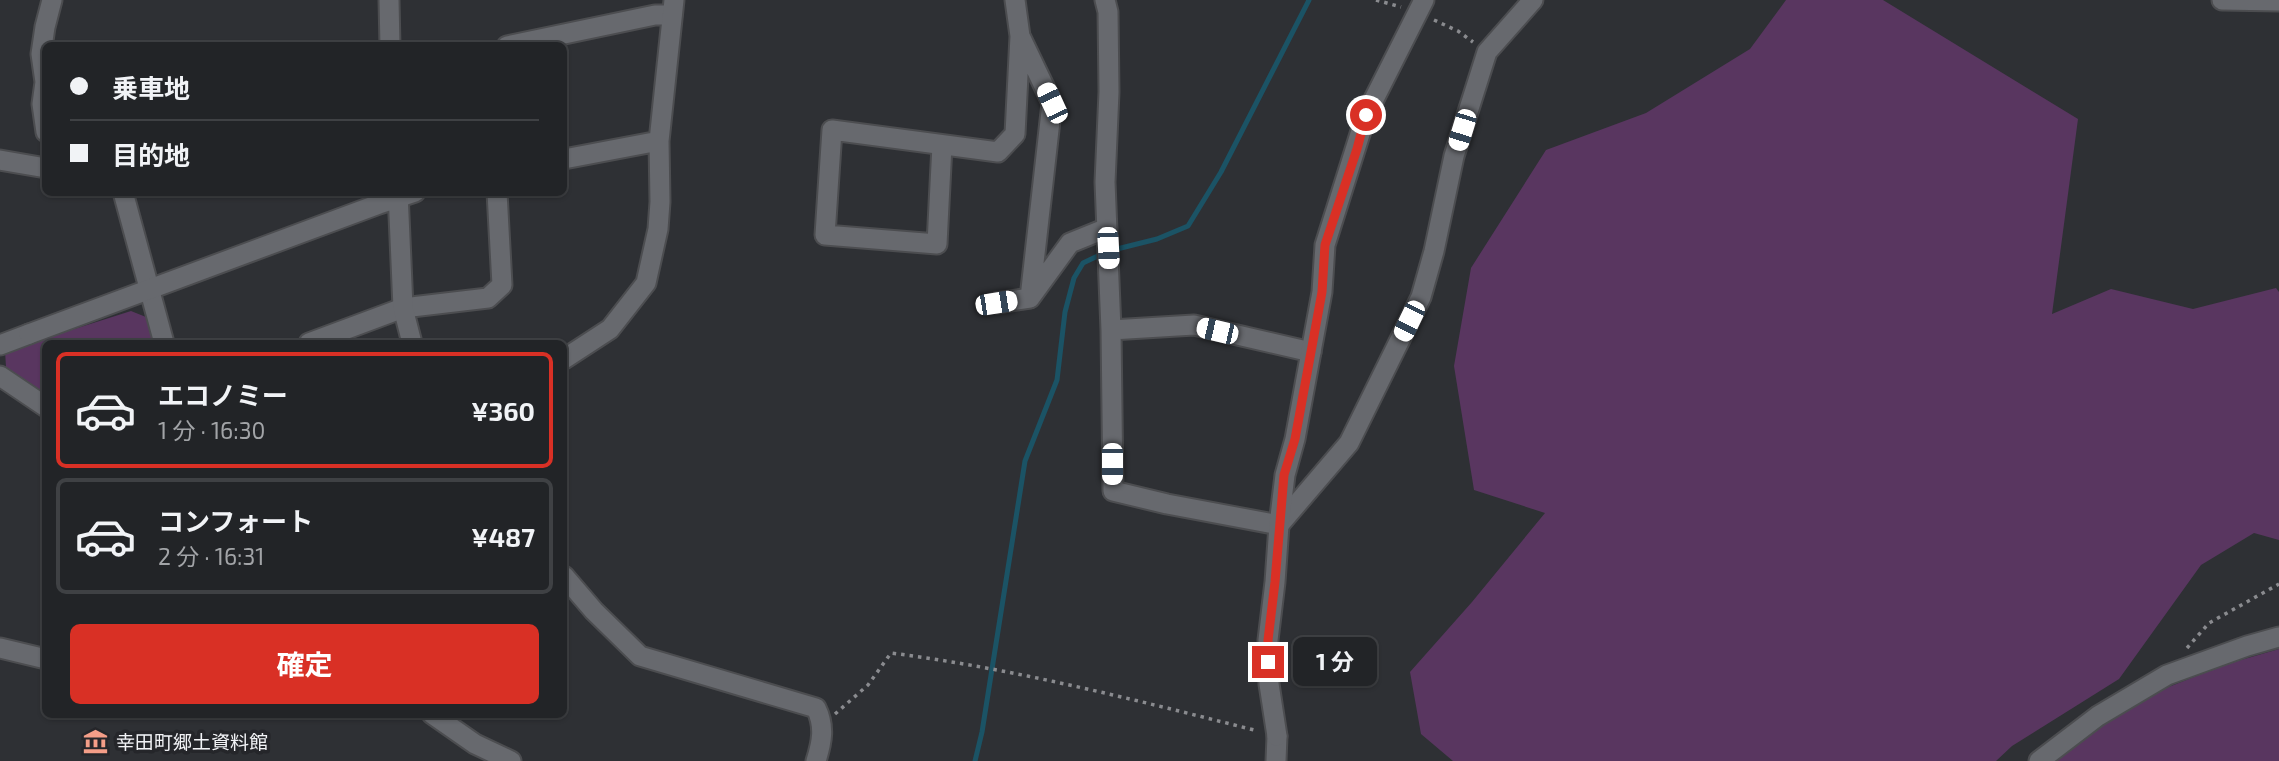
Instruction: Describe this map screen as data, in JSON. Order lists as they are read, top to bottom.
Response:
{
  "places": {
    "museum": ["幸田町郷土資料館"]
  },
  "page": {
    "banner": ["乗車地", "目的地"],
    "list": [
      {
        "name": "エコノミー",
        "note": "1 分 · 16:30",
        "value": "¥360"
      },
      {
        "name": "コンフォート",
        "note": "2 分 · 16:31",
        "value": "¥487"
      }
    ],
    "buttons": "確定",
    "bubble": "1 分"
  }
}
